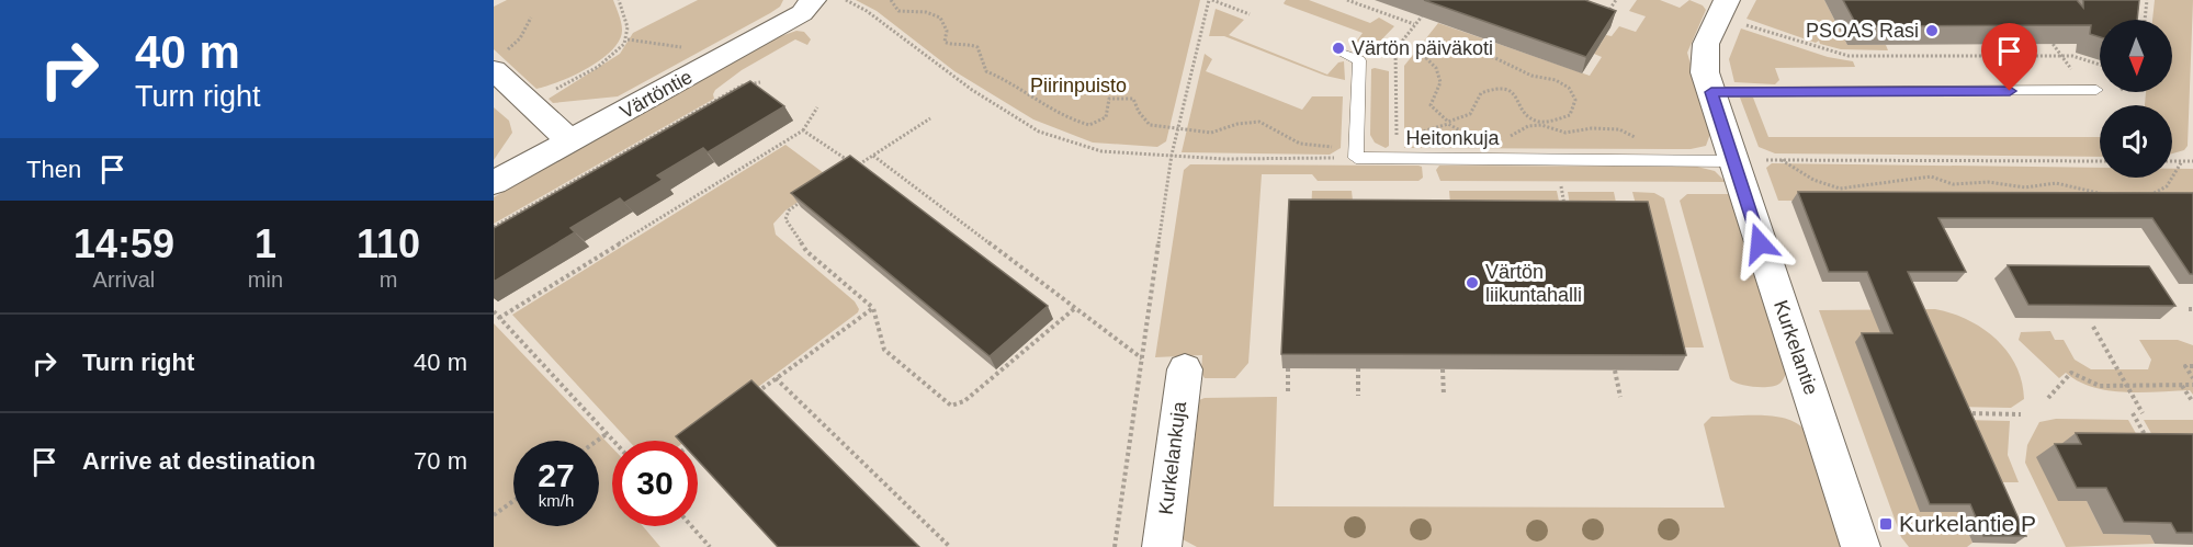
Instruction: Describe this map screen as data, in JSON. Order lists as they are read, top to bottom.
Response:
{
  "streets": {
    "street": ["Värtöntie", "Kurkelantie", "Kurkelankuja"],
    "lane": ["Heitonkuja"]
  },
  "crossings": [
    ["Heitonkuja", "Kurkelantie"]
  ],
  "parks": ["Piirinpuisto"],
  "places": {
    "other": ["PSOAS Rasi", "Värtön päiväkoti", "Värtön liikuntahalli"],
    "transit": ["Kurkelantie P"]
  },
  "north": "bottom",
  "page": {
    "turn": ["40 m", "Turn right"],
    "then": "Then",
    "eta": [
      "14:59",
      "Arrival",
      "1",
      "min",
      "110",
      "m"
    ],
    "list": [
      {
        "name": "Turn right",
        "value": "40 m"
      },
      {
        "name": "Arrive at destination",
        "value": "70 m"
      }
    ],
    "speed": "27 km/h",
    "limit": "30"
  }
}
